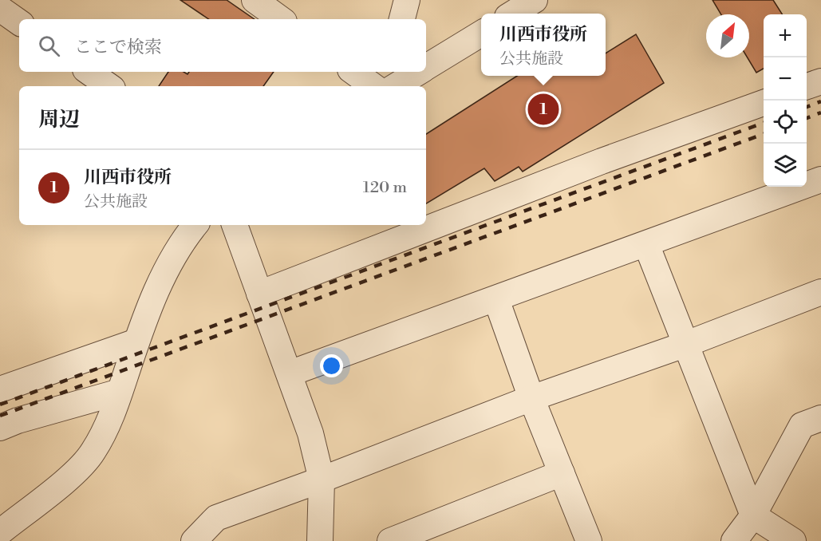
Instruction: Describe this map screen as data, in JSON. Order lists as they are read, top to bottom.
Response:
{
  "north": "top right",
  "page": {
    "popup": ["川西市役所", "公共施設"],
    "map_buttons": ["+", "−"],
    "search": "ここで検索",
    "heading": "周辺",
    "pins": "1",
    "list": [
      {
        "mark": "1",
        "name": "川西市役所",
        "note": "公共施設",
        "value": "120 m"
      }
    ]
  }
}
